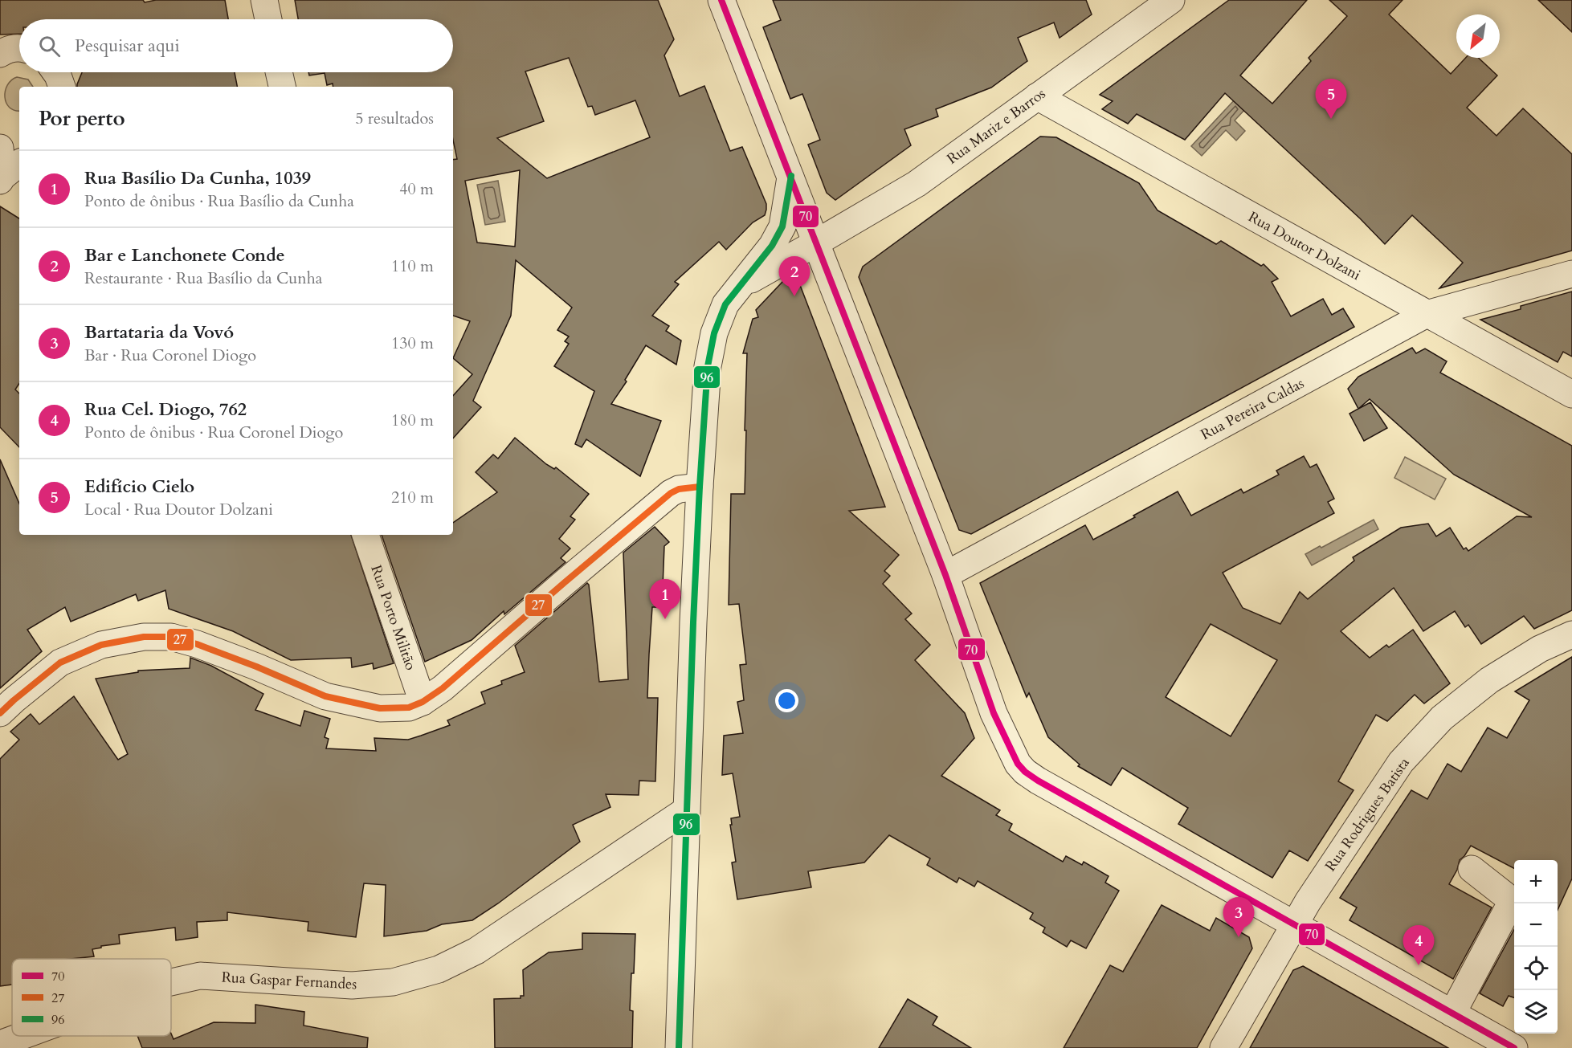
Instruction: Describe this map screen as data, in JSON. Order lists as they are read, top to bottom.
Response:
{
  "streets": {
    "street": [
      "Rua Mariz e Barros",
      "Rua Doutor Dolzani",
      "Rua Pereira Caldas",
      "Rua Porto Militão",
      "Rua Rodrigues Batista",
      "Rua Gaspar Fernandes"
    ]
  },
  "crossings": [
    ["Rua Mariz e Barros", "Rua Doutor Dolzani"],
    ["Rua Doutor Dolzani", "Rua Pereira Caldas"]
  ],
  "lines": ["transit line 70", "transit line 96", "transit line 27"],
  "legend": ["70", "27", "96"],
  "north": "bottom left",
  "page": {
    "search": "Pesquisar aqui",
    "pins": [
      "5",
      "2",
      "1",
      "3",
      "4"
    ],
    "heading": ["Por perto", "5 resultados"],
    "list": [
      {
        "mark": "1",
        "name": "Rua Basílio Da Cunha, 1039",
        "note": "Ponto de ônibus · Rua Basílio da Cunha",
        "value": "40 m"
      },
      {
        "mark": "2",
        "name": "Bar e Lanchonete Conde",
        "note": "Restaurante · Rua Basílio da Cunha",
        "value": "110 m"
      },
      {
        "mark": "3",
        "name": "Bartataria da Vovó",
        "note": "Bar · Rua Coronel Diogo",
        "value": "130 m"
      },
      {
        "mark": "4",
        "name": "Rua Cel. Diogo, 762",
        "note": "Ponto de ônibus · Rua Coronel Diogo",
        "value": "180 m"
      },
      {
        "mark": "5",
        "name": "Edifício Cielo",
        "note": "Local · Rua Doutor Dolzani",
        "value": "210 m"
      }
    ],
    "map_buttons": ["+", "−"]
  }
}
